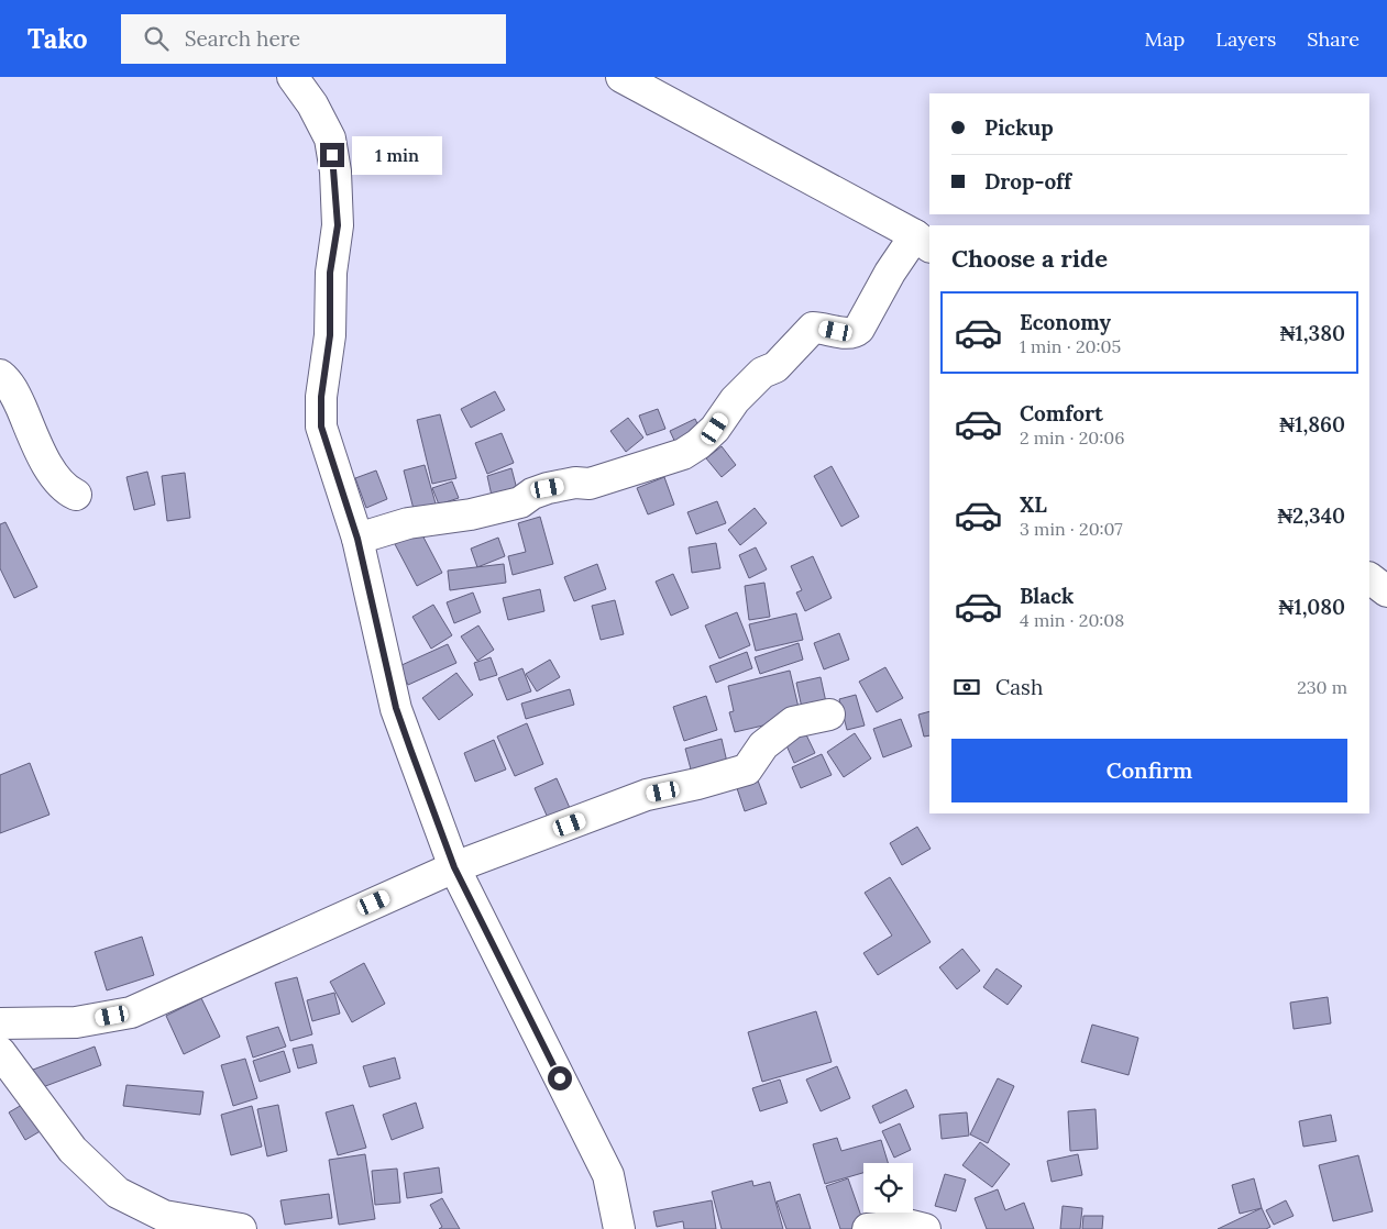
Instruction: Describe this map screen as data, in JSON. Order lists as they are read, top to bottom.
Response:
{
  "page": {
    "header": "Tako",
    "search": "Search here",
    "nav": ["Map", "Layers", "Share"],
    "banner": ["Pickup", "Drop-off"],
    "bubble": "1 min",
    "heading": "Choose a ride",
    "list": [
      {
        "name": "Economy",
        "note": "1 min · 20:05",
        "value": "₦1,380"
      },
      {
        "name": "Comfort",
        "note": "2 min · 20:06",
        "value": "₦1,860"
      },
      {
        "name": "XL",
        "note": "3 min · 20:07",
        "value": "₦2,340"
      },
      {
        "name": "Black",
        "note": "4 min · 20:08",
        "value": "₦1,080"
      }
    ],
    "pay": ["Cash", "230 m"],
    "buttons": "Confirm"
  }
}
